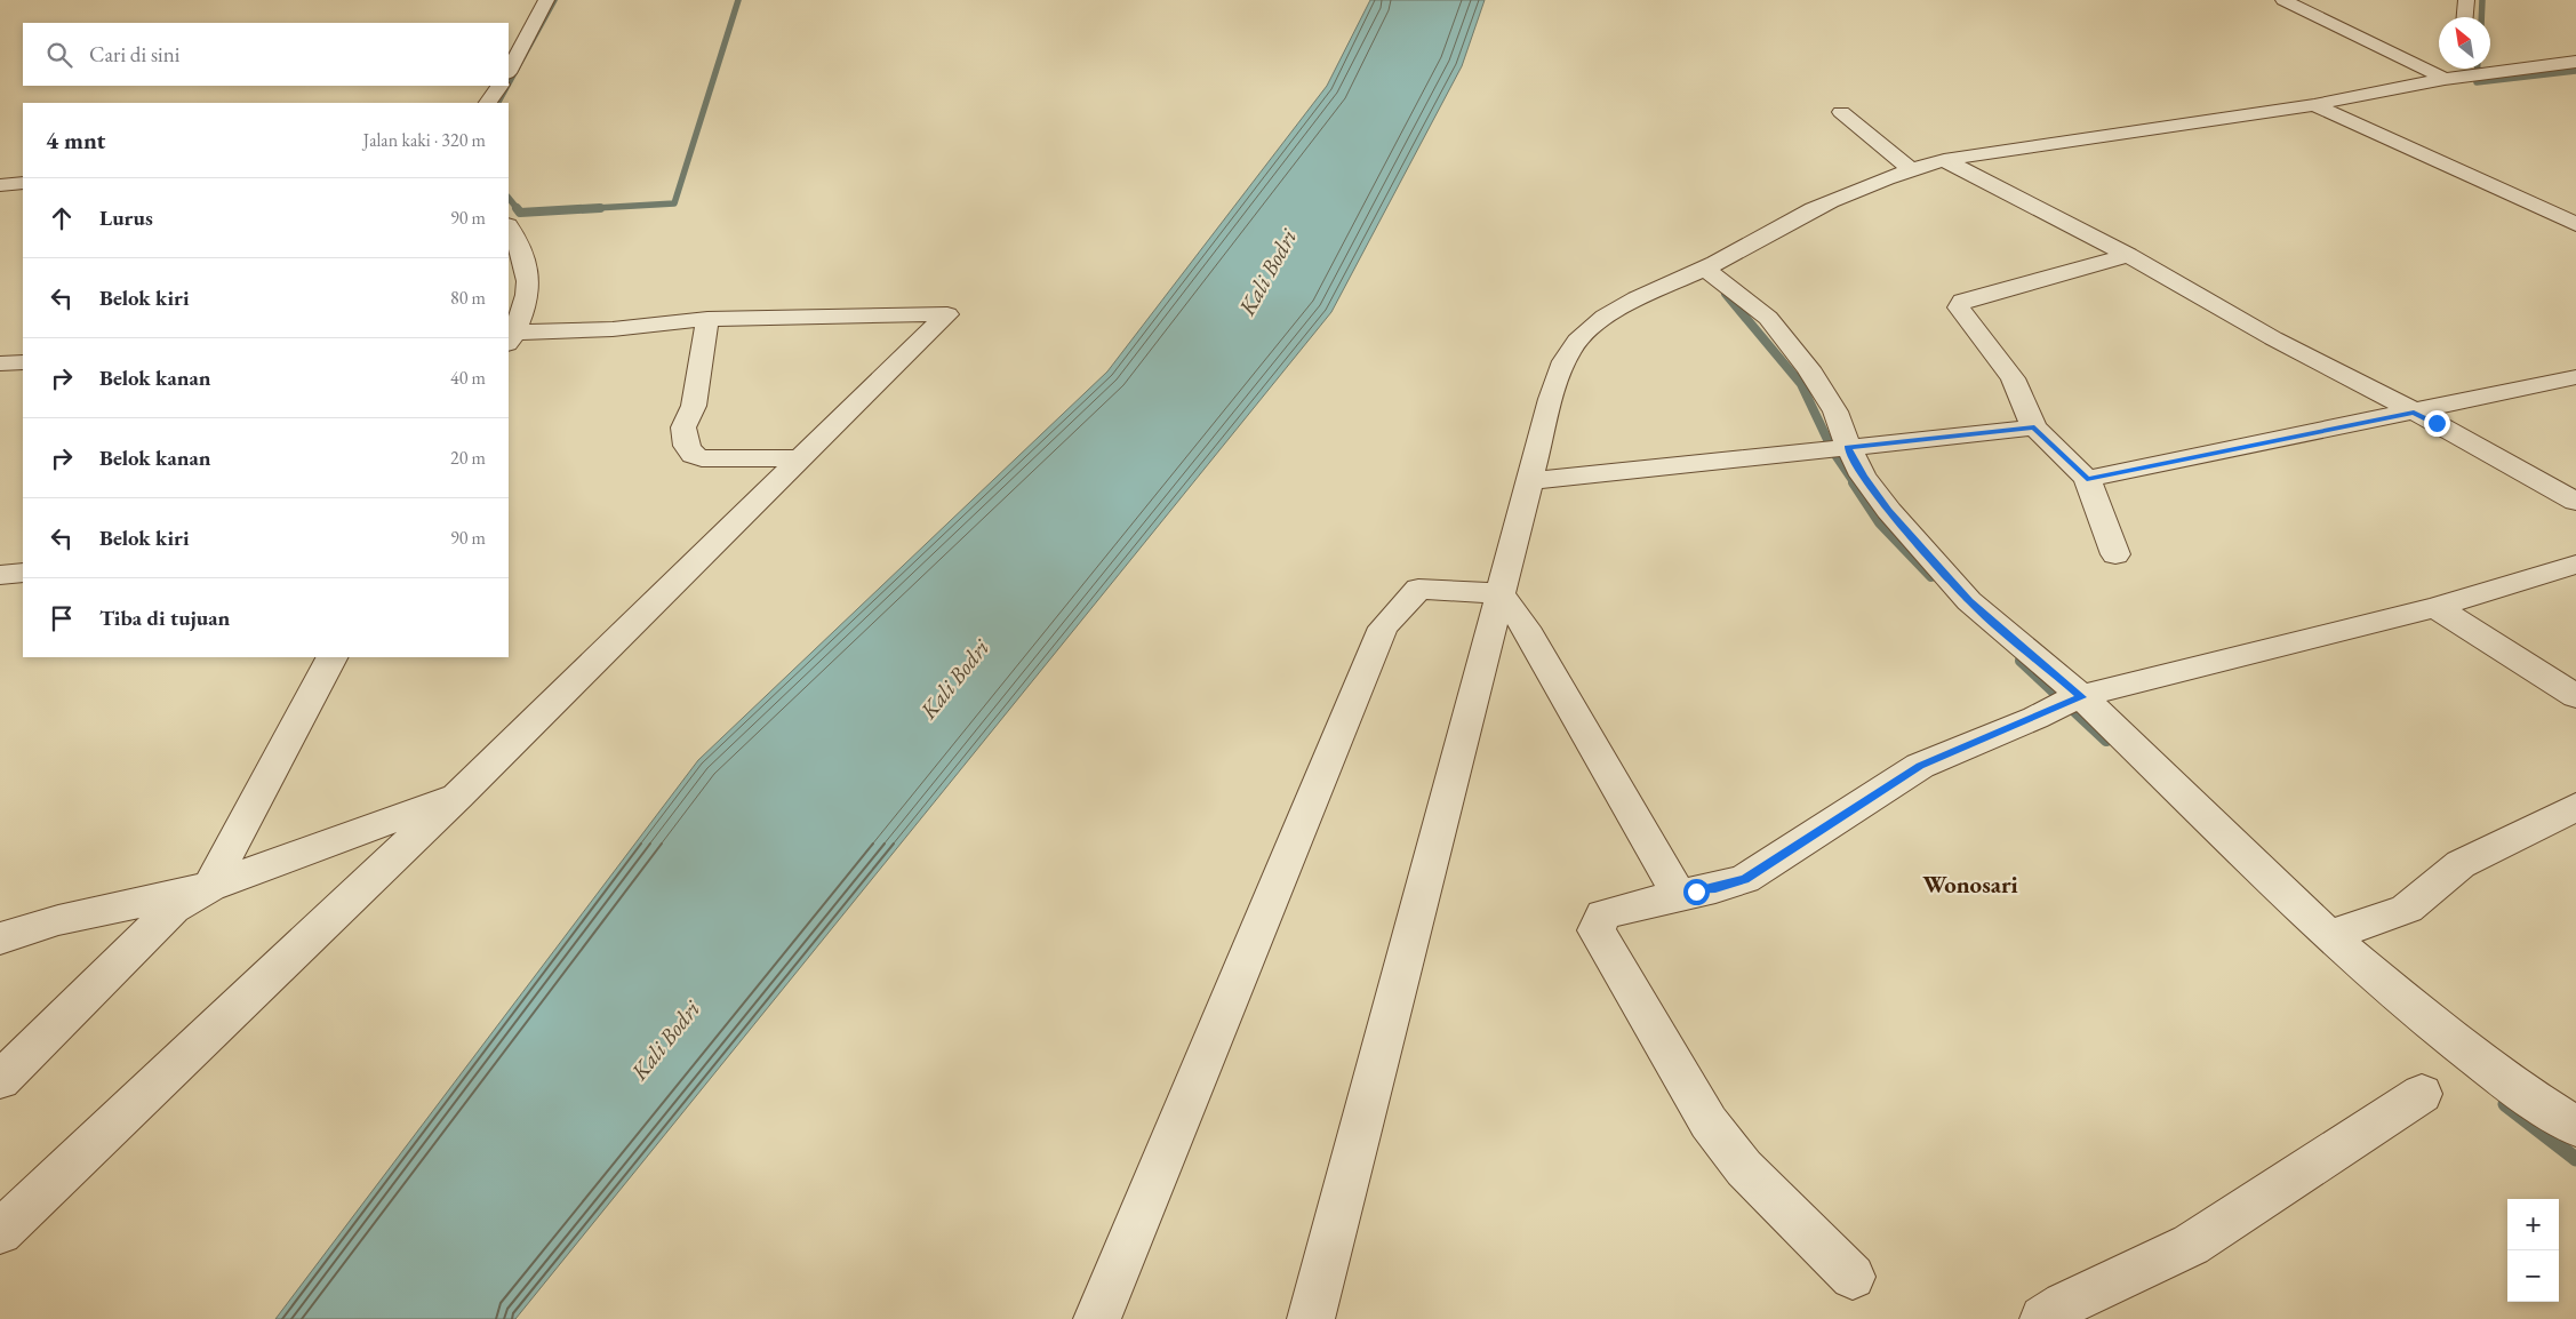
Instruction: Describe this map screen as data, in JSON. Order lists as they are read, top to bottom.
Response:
{
  "districts": ["Wonosari"],
  "water": ["Kali Bodri"],
  "north": "top left",
  "page": {
    "search": "Cari di sini",
    "heading": ["4 mnt", "Jalan kaki · 320 m"],
    "list": [
      ["Lurus", "90 m"],
      ["Belok kiri", "80 m"],
      ["Belok kanan", "40 m"],
      ["Belok kanan", "20 m"],
      ["Belok kiri", "90 m"],
      "Tiba di tujuan"
    ],
    "map_buttons": ["+", "−"]
  }
}
